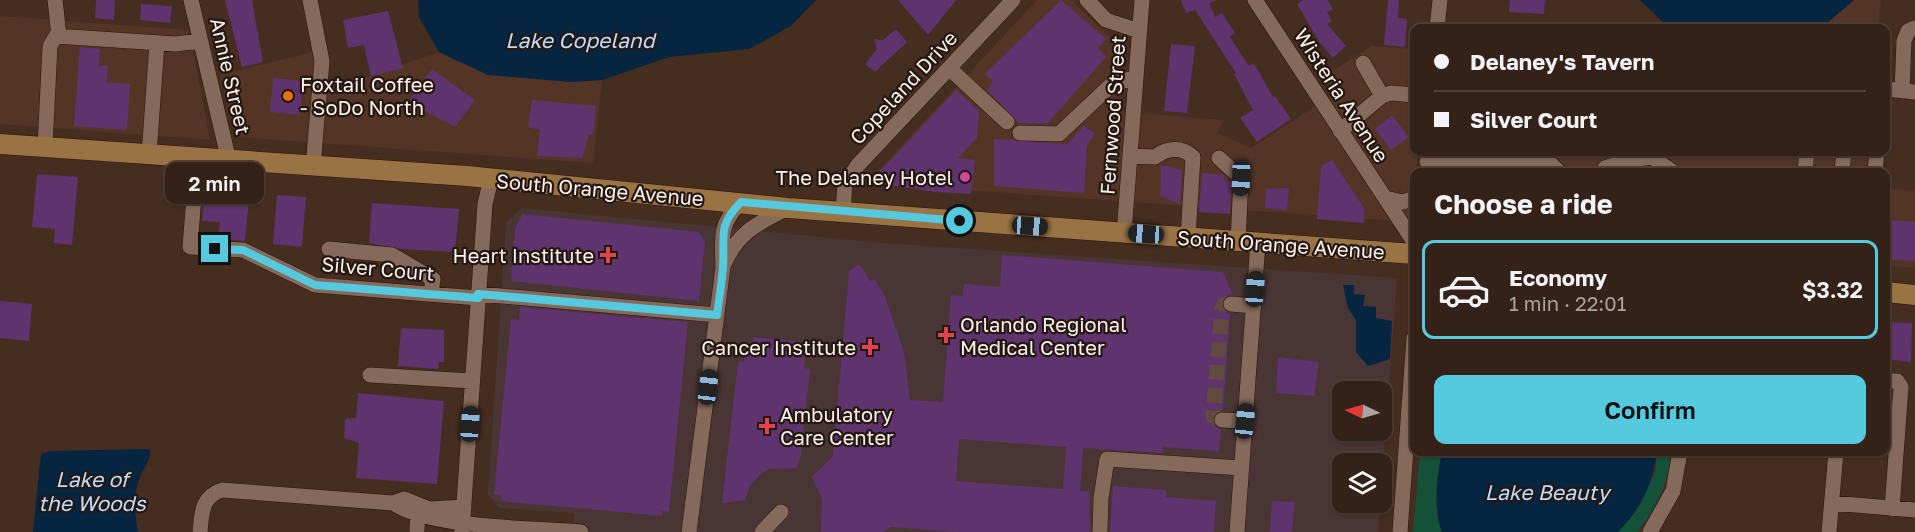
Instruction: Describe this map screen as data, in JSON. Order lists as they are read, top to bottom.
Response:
{
  "streets": {
    "main road": ["South Orange Avenue"],
    "street": [
      "Annie Street",
      "Copeland Drive",
      "Wisteria Avenue",
      "Fernwood Street",
      "Silver Court"
    ]
  },
  "crossings": [
    ["Annie Street", "South Orange Avenue"],
    ["Copeland Drive", "South Orange Avenue"],
    ["Fernwood Street", "South Orange Avenue"],
    ["South Orange Avenue", "Silver Court"]
  ],
  "water": ["Lake Copeland", "Lake of the Woods", "Lake Beauty"],
  "places": {
    "other": ["Foxtail Coffee - SoDo North", "The Delaney Hotel"],
    "health": [
      "Heart Institute",
      "Orlando Regional Medical Center",
      "Cancer Institute",
      "Ambulatory Care Center"
    ]
  },
  "north": "left",
  "page": {
    "banner": ["Delaney's Tavern", "Silver Court"],
    "bubble": "2 min",
    "heading": "Choose a ride",
    "list": [
      {
        "name": "Economy",
        "note": "1 min · 22:01",
        "value": "$3.32"
      }
    ],
    "buttons": "Confirm"
  }
}
